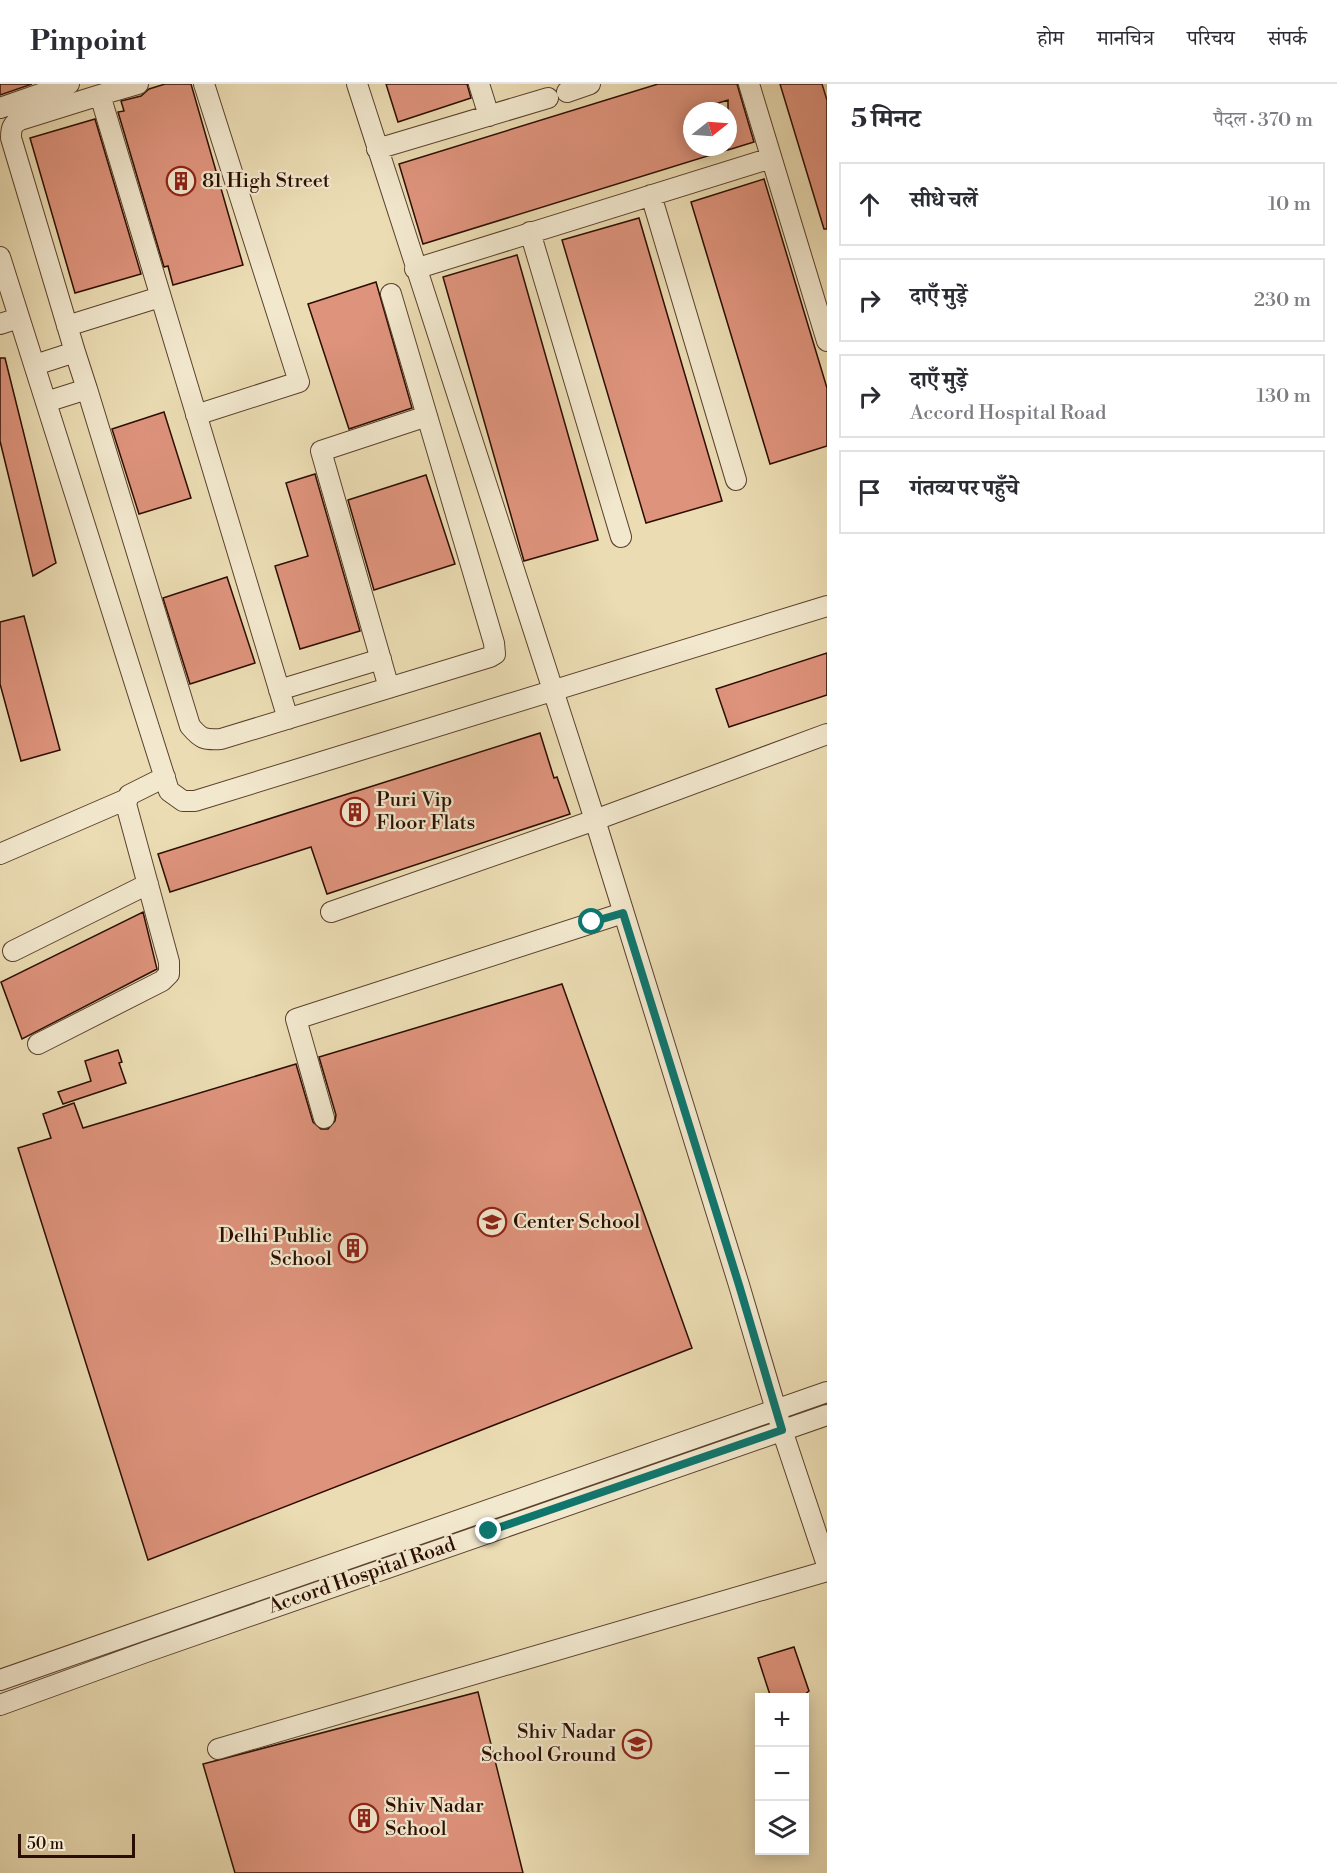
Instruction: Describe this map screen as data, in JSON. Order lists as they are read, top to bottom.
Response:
{
  "streets": {
    "street": ["Accord Hospital Road"]
  },
  "places": {
    "building": [
      "81 High Street",
      "Puri Vip Floor Flats",
      "Delhi Public School",
      "Shiv Nadar School"
    ],
    "school or university": ["Center School", "Shiv Nadar School Ground"]
  },
  "scale_bar": "50 m",
  "north": "right",
  "page": {
    "header": "Pinpoint",
    "nav": [
      "होम",
      "मानचित्र",
      "परिचय",
      "संपर्क"
    ],
    "heading": ["5 मिनट", "पैदल · 370 m"],
    "list": [
      ["सीधे चलें", "10 m"],
      ["दाएँ मुड़ें", "230 m"],
      ["दाएँ मुड़ें", "Accord Hospital Road", "130 m"],
      "गंतव्य पर पहुँचे"
    ],
    "map_buttons": ["+", "−"],
    "scale": "50 m"
  }
}
